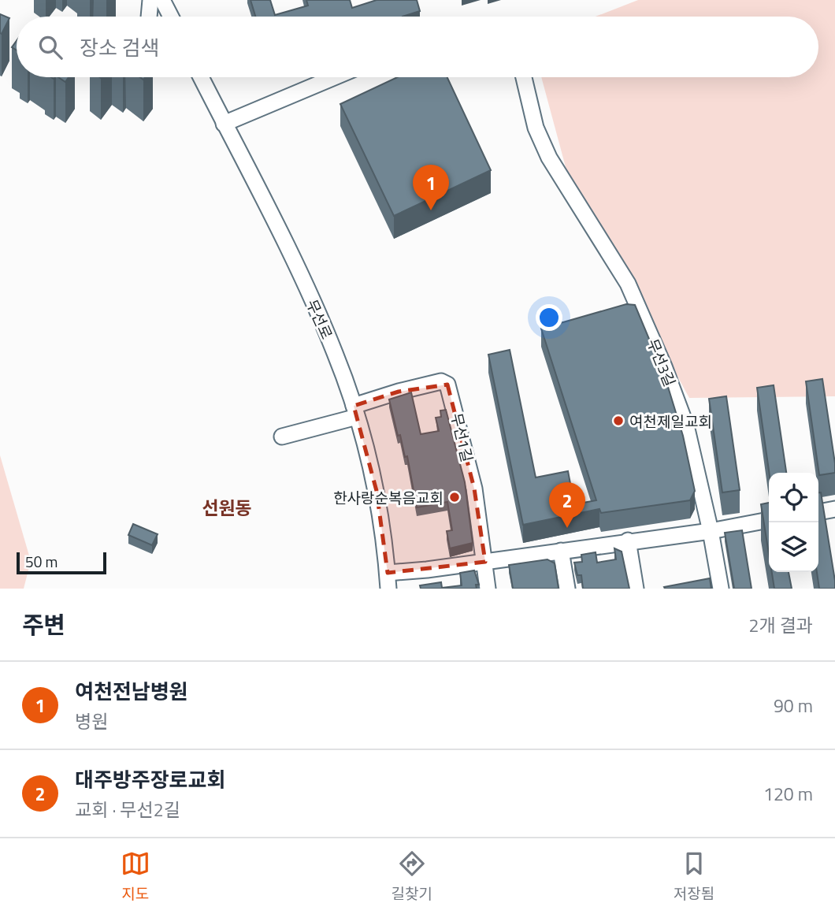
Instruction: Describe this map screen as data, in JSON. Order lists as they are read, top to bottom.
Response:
{
  "streets": {
    "street": ["무선로", "무선3길", "무선1길"]
  },
  "crossings": [
    ["무선로", "무선1길"]
  ],
  "districts": ["선원동"],
  "places": ["여천제일교회", "한사랑순복음교회"],
  "scale_bar": "50 m",
  "page": {
    "search": "장소 검색",
    "pins": ["1", "2"],
    "scale": "50 m",
    "heading": ["주변", "2개 결과"],
    "list": [
      {
        "mark": "1",
        "name": "여천전남병원",
        "note": "병원",
        "value": "90 m"
      },
      {
        "mark": "2",
        "name": "대주방주장로교회",
        "note": "교회 · 무선2길",
        "value": "120 m"
      }
    ],
    "nav": ["지도", "길찾기", "저장됨"]
  }
}
